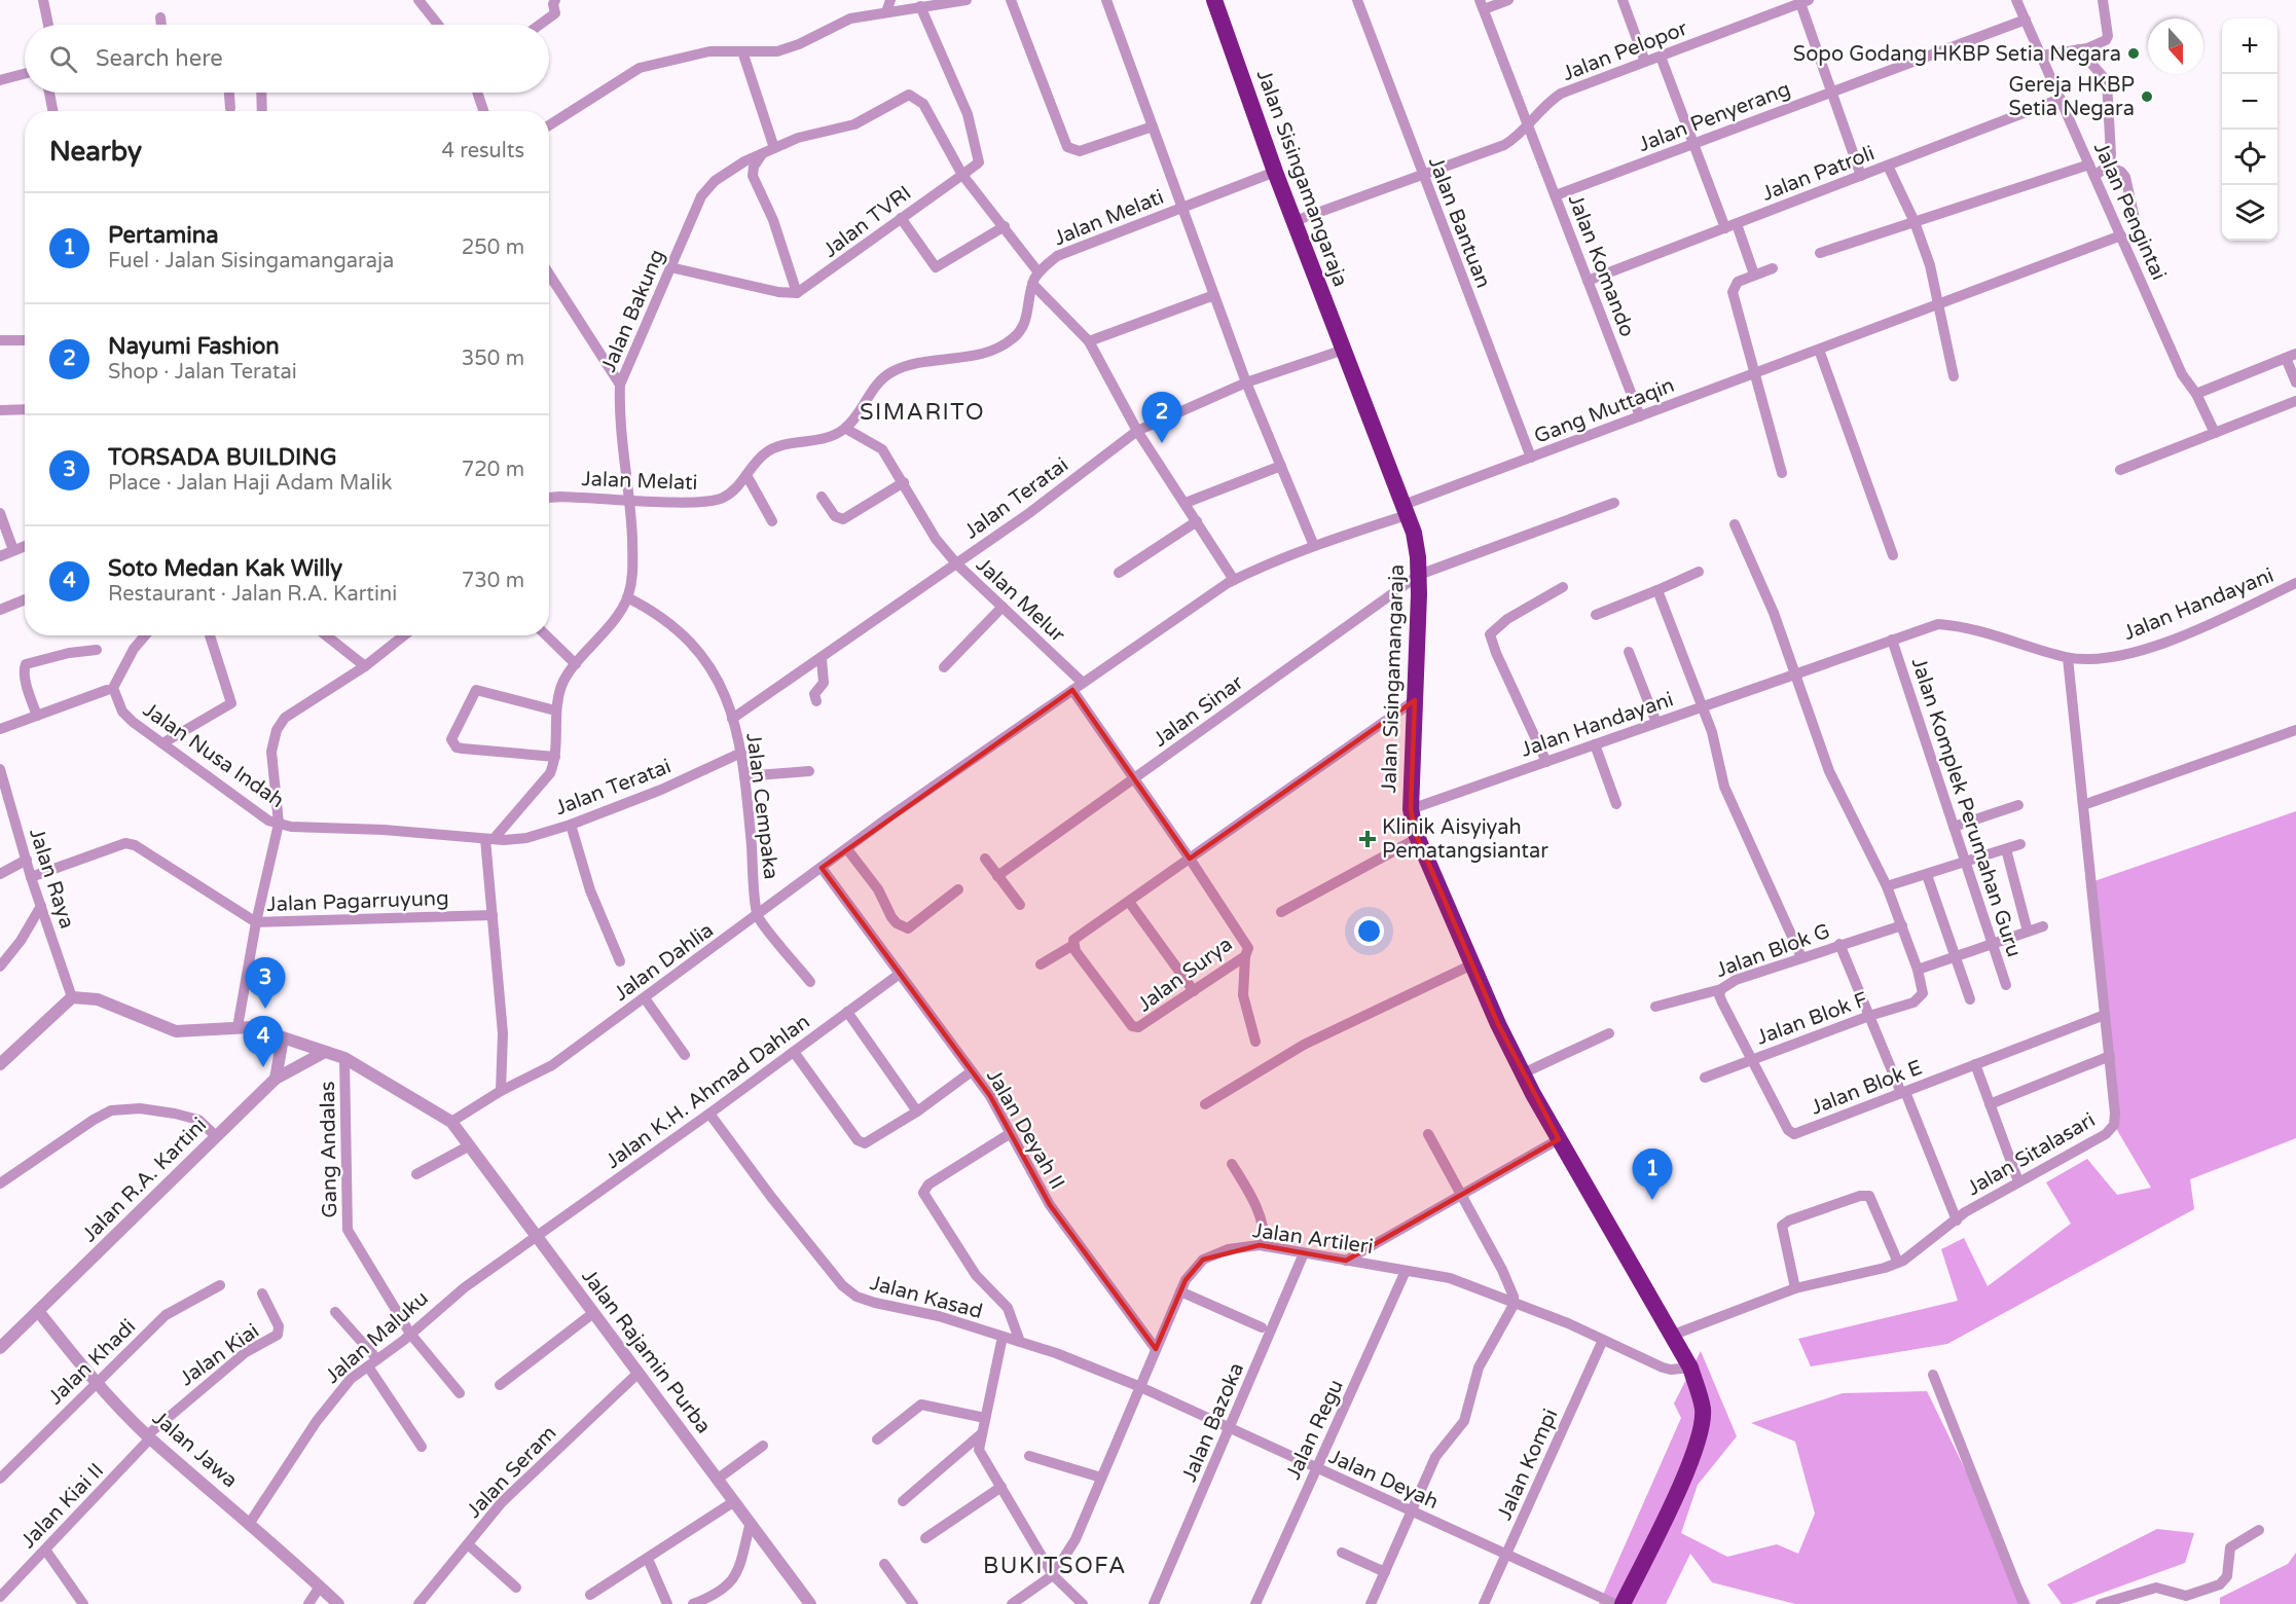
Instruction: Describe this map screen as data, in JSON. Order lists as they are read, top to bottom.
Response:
{
  "streets": {
    "highway": ["Jalan Sisingamangaraja"],
    "street": [
      "Jalan Pelopor",
      "Jalan Penyerang",
      "Jalan Patroli",
      "Jalan Pengintai",
      "Jalan Melati",
      "Jalan TVRI",
      "Jalan Bantuan",
      "Jalan Komando",
      "Jalan Bakung",
      "Gang Muttaqin",
      "Jalan Teratai",
      "Jalan Melur",
      "Jalan Handayani",
      "Jalan Sinar",
      "Jalan Nusa Indah",
      "Jalan Cempaka",
      "Jalan Komplek Perumahan Guru",
      "Jalan Raya",
      "Jalan Pagarruyung",
      "Jalan Blok G",
      "Jalan Dahlia",
      "Jalan Surya",
      "Jalan Blok F",
      "Jalan Blok E",
      "Jalan K.H. Ahmad Dahlan",
      "Jalan Deyah II",
      "Gang Andalas",
      "Jalan Sitalasari",
      "Jalan R.A. Kartini",
      "Jalan Artileri",
      "Jalan Kasad",
      "Jalan Maluku",
      "Jalan Rajamin Purba",
      "Jalan Kiai",
      "Jalan Khadi",
      "Jalan Bazoka",
      "Jalan Regu",
      "Jalan Jawa",
      "Jalan Kompi",
      "Jalan Seram",
      "Jalan Deyah",
      "Jalan Kiai II"
    ]
  },
  "crossings": [
    ["Jalan Pelopor", "Jalan Sisingamangaraja"],
    ["Jalan Pelopor", "Jalan Bantuan"],
    ["Jalan Pelopor", "Jalan Komando"],
    ["Jalan Penyerang", "Jalan Pengintai"],
    ["Jalan Penyerang", "Jalan Komando"],
    ["Jalan Patroli", "Jalan Pengintai"],
    ["Jalan Patroli", "Jalan Komando"],
    ["Jalan Sisingamangaraja", "Jalan Melati"],
    ["Jalan Sisingamangaraja", "Gang Muttaqin"],
    ["Jalan Sisingamangaraja", "Jalan Teratai"],
    ["Jalan Sisingamangaraja", "Jalan Handayani"],
    ["Jalan Sisingamangaraja", "Jalan Sinar"],
    ["Jalan Sisingamangaraja", "Jalan Sitalasari"],
    ["Jalan Sisingamangaraja", "Jalan Artileri"],
    ["Jalan Pengintai", "Gang Muttaqin"],
    ["Jalan Melati", "Jalan Bakung"],
    ["Jalan Melati", "Jalan Melur"],
    ["Jalan TVRI", "Jalan Bakung"],
    ["Jalan Bantuan", "Gang Muttaqin"],
    ["Jalan Komando", "Gang Muttaqin"],
    ["Jalan Bakung", "Jalan Cempaka"],
    ["Gang Muttaqin", "Jalan Melur"],
    ["Gang Muttaqin", "Jalan Dahlia"],
    ["Jalan Teratai", "Jalan Melur"],
    ["Jalan Teratai", "Jalan Nusa Indah"],
    ["Jalan Teratai", "Jalan Cempaka"],
    ["Jalan Melur", "Jalan Dahlia"],
    ["Jalan Handayani", "Jalan Komplek Perumahan Guru"],
    ["Jalan Handayani", "Jalan Sitalasari"],
    ["Jalan Cempaka", "Jalan Dahlia"],
    ["Jalan Raya", "Jalan Pagarruyung"],
    ["Jalan Blok G", "Jalan Blok E"],
    ["Jalan Dahlia", "Jalan Deyah II"],
    ["Jalan Dahlia", "Jalan Rajamin Purba"],
    ["Jalan Blok F", "Jalan Blok E"],
    ["Jalan Blok E", "Jalan Sitalasari"],
    ["Jalan K.H. Ahmad Dahlan", "Jalan Deyah II"],
    ["Jalan K.H. Ahmad Dahlan", "Jalan Kasad"],
    ["Jalan K.H. Ahmad Dahlan", "Jalan Maluku"],
    ["Jalan K.H. Ahmad Dahlan", "Jalan Rajamin Purba"],
    ["Jalan Deyah II", "Jalan Artileri"],
    ["Gang Andalas", "Jalan Maluku"],
    ["Jalan R.A. Kartini", "Jalan Jawa"],
    ["Jalan Artileri", "Jalan Kasad"],
    ["Jalan Artileri", "Jalan Bazoka"],
    ["Jalan Artileri", "Jalan Regu"],
    ["Jalan Artileri", "Jalan Kompi"],
    ["Jalan Artileri", "Jalan Deyah"],
    ["Jalan Kasad", "Jalan Deyah"],
    ["Jalan Maluku", "Jalan Rajamin Purba"],
    ["Jalan Maluku", "Jalan Jawa"],
    ["Jalan Rajamin Purba", "Jalan Seram"],
    ["Jalan Kiai", "Jalan Jawa"],
    ["Jalan Kiai", "Jalan Kiai II"],
    ["Jalan Khadi", "Jalan Jawa"],
    ["Jalan Bazoka", "Jalan Deyah"],
    ["Jalan Regu", "Jalan Deyah"],
    ["Jalan Jawa", "Jalan Kiai II"],
    ["Jalan Kompi", "Jalan Deyah"]
  ],
  "districts": ["SIMARITO", "BUKITSOFA"],
  "places": {
    "other": ["Sopo Godang HKBP Setia Negara", "Gereja HKBP Setia Negara"],
    "health": ["Klinik Aisyiyah Pematangsiantar"]
  },
  "north": "bottom",
  "page": {
    "map_buttons": ["+", "−"],
    "search": "Search here",
    "heading": ["Nearby", "4 results"],
    "list": [
      {
        "mark": "1",
        "name": "Pertamina",
        "note": "Fuel · Jalan Sisingamangaraja",
        "value": "250 m"
      },
      {
        "mark": "2",
        "name": "Nayumi Fashion",
        "note": "Shop · Jalan Teratai",
        "value": "350 m"
      },
      {
        "mark": "3",
        "name": "TORSADA BUILDING",
        "note": "Place · Jalan Haji Adam Malik",
        "value": "720 m"
      },
      {
        "mark": "4",
        "name": "Soto Medan Kak Willy",
        "note": "Restaurant · Jalan R.A. Kartini",
        "value": "730 m"
      }
    ],
    "pins": [
      "2",
      "3",
      "4",
      "1"
    ]
  }
}
